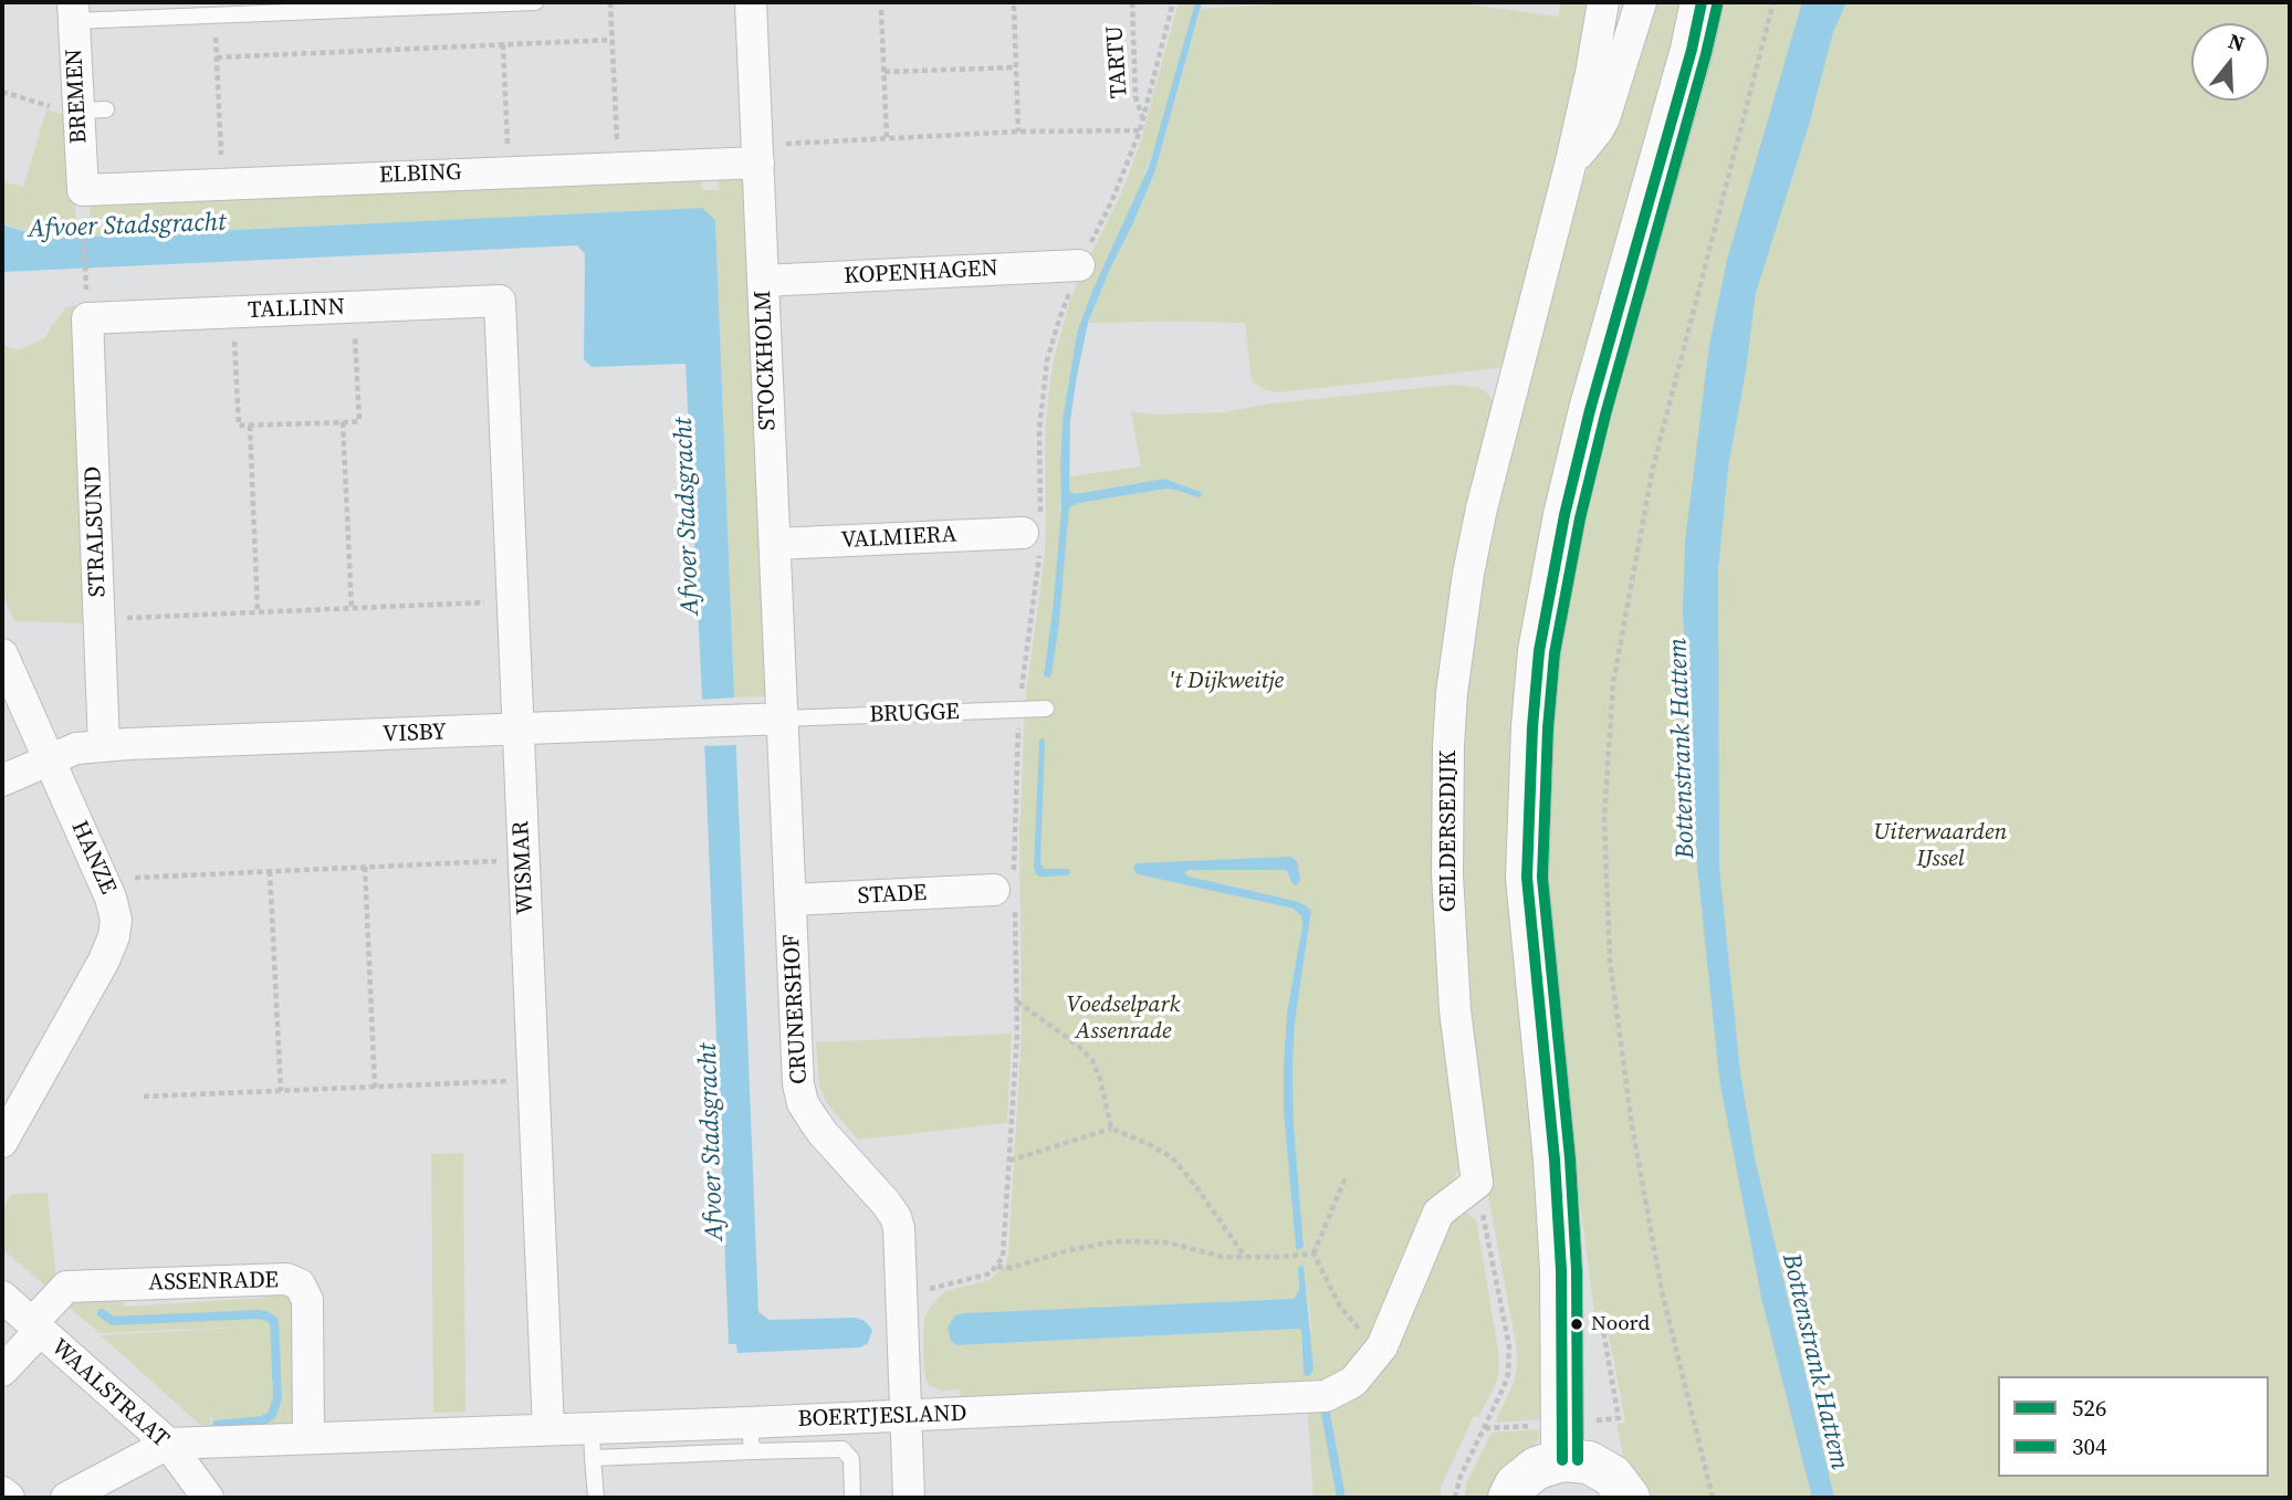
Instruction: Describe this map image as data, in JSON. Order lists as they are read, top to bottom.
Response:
{
  "streets": {
    "street": [
      "BREMEN",
      "ELBING",
      "KOPENHAGEN",
      "TALLINN",
      "STOCKHOLM",
      "STRALSUND",
      "VALMIERA",
      "VISBY",
      "GELDERSEDIJK",
      "HANZE",
      "WISMAR",
      "STADE",
      "CRUNERSHOF",
      "ASSENRADE",
      "WAALSTRAAT",
      "BOERTJESLAND"
    ],
    "lane": ["BRUGGE"],
    "path": ["TARTU"]
  },
  "crossings": [
    ["BREMEN", "ELBING"],
    ["ELBING", "STOCKHOLM"],
    ["KOPENHAGEN", "STOCKHOLM"],
    ["TALLINN", "STRALSUND"],
    ["TALLINN", "WISMAR"],
    ["STOCKHOLM", "VALMIERA"],
    ["STOCKHOLM", "BRUGGE"],
    ["STOCKHOLM", "VISBY"],
    ["STOCKHOLM", "CRUNERSHOF"],
    ["STRALSUND", "VISBY"],
    ["BRUGGE", "VISBY"],
    ["BRUGGE", "CRUNERSHOF"],
    ["VISBY", "HANZE"],
    ["VISBY", "WISMAR"],
    ["VISBY", "CRUNERSHOF"],
    ["GELDERSEDIJK", "BOERTJESLAND"],
    ["WISMAR", "BOERTJESLAND"],
    ["STADE", "CRUNERSHOF"],
    ["CRUNERSHOF", "BOERTJESLAND"],
    ["ASSENRADE", "WAALSTRAAT"],
    ["ASSENRADE", "BOERTJESLAND"],
    ["WAALSTRAAT", "BOERTJESLAND"]
  ],
  "water": ["Afvoer Stadsgracht", "Bottenstrank Hattem"],
  "parks": ["'t Dijkweitje", "Uiterwaarden IJssel", "Voedselpark Assenrade"],
  "places": ["Noord"],
  "lines": ["transit line 526", "transit line 304"],
  "legend": ["526", "304"],
  "north": "top"
}
